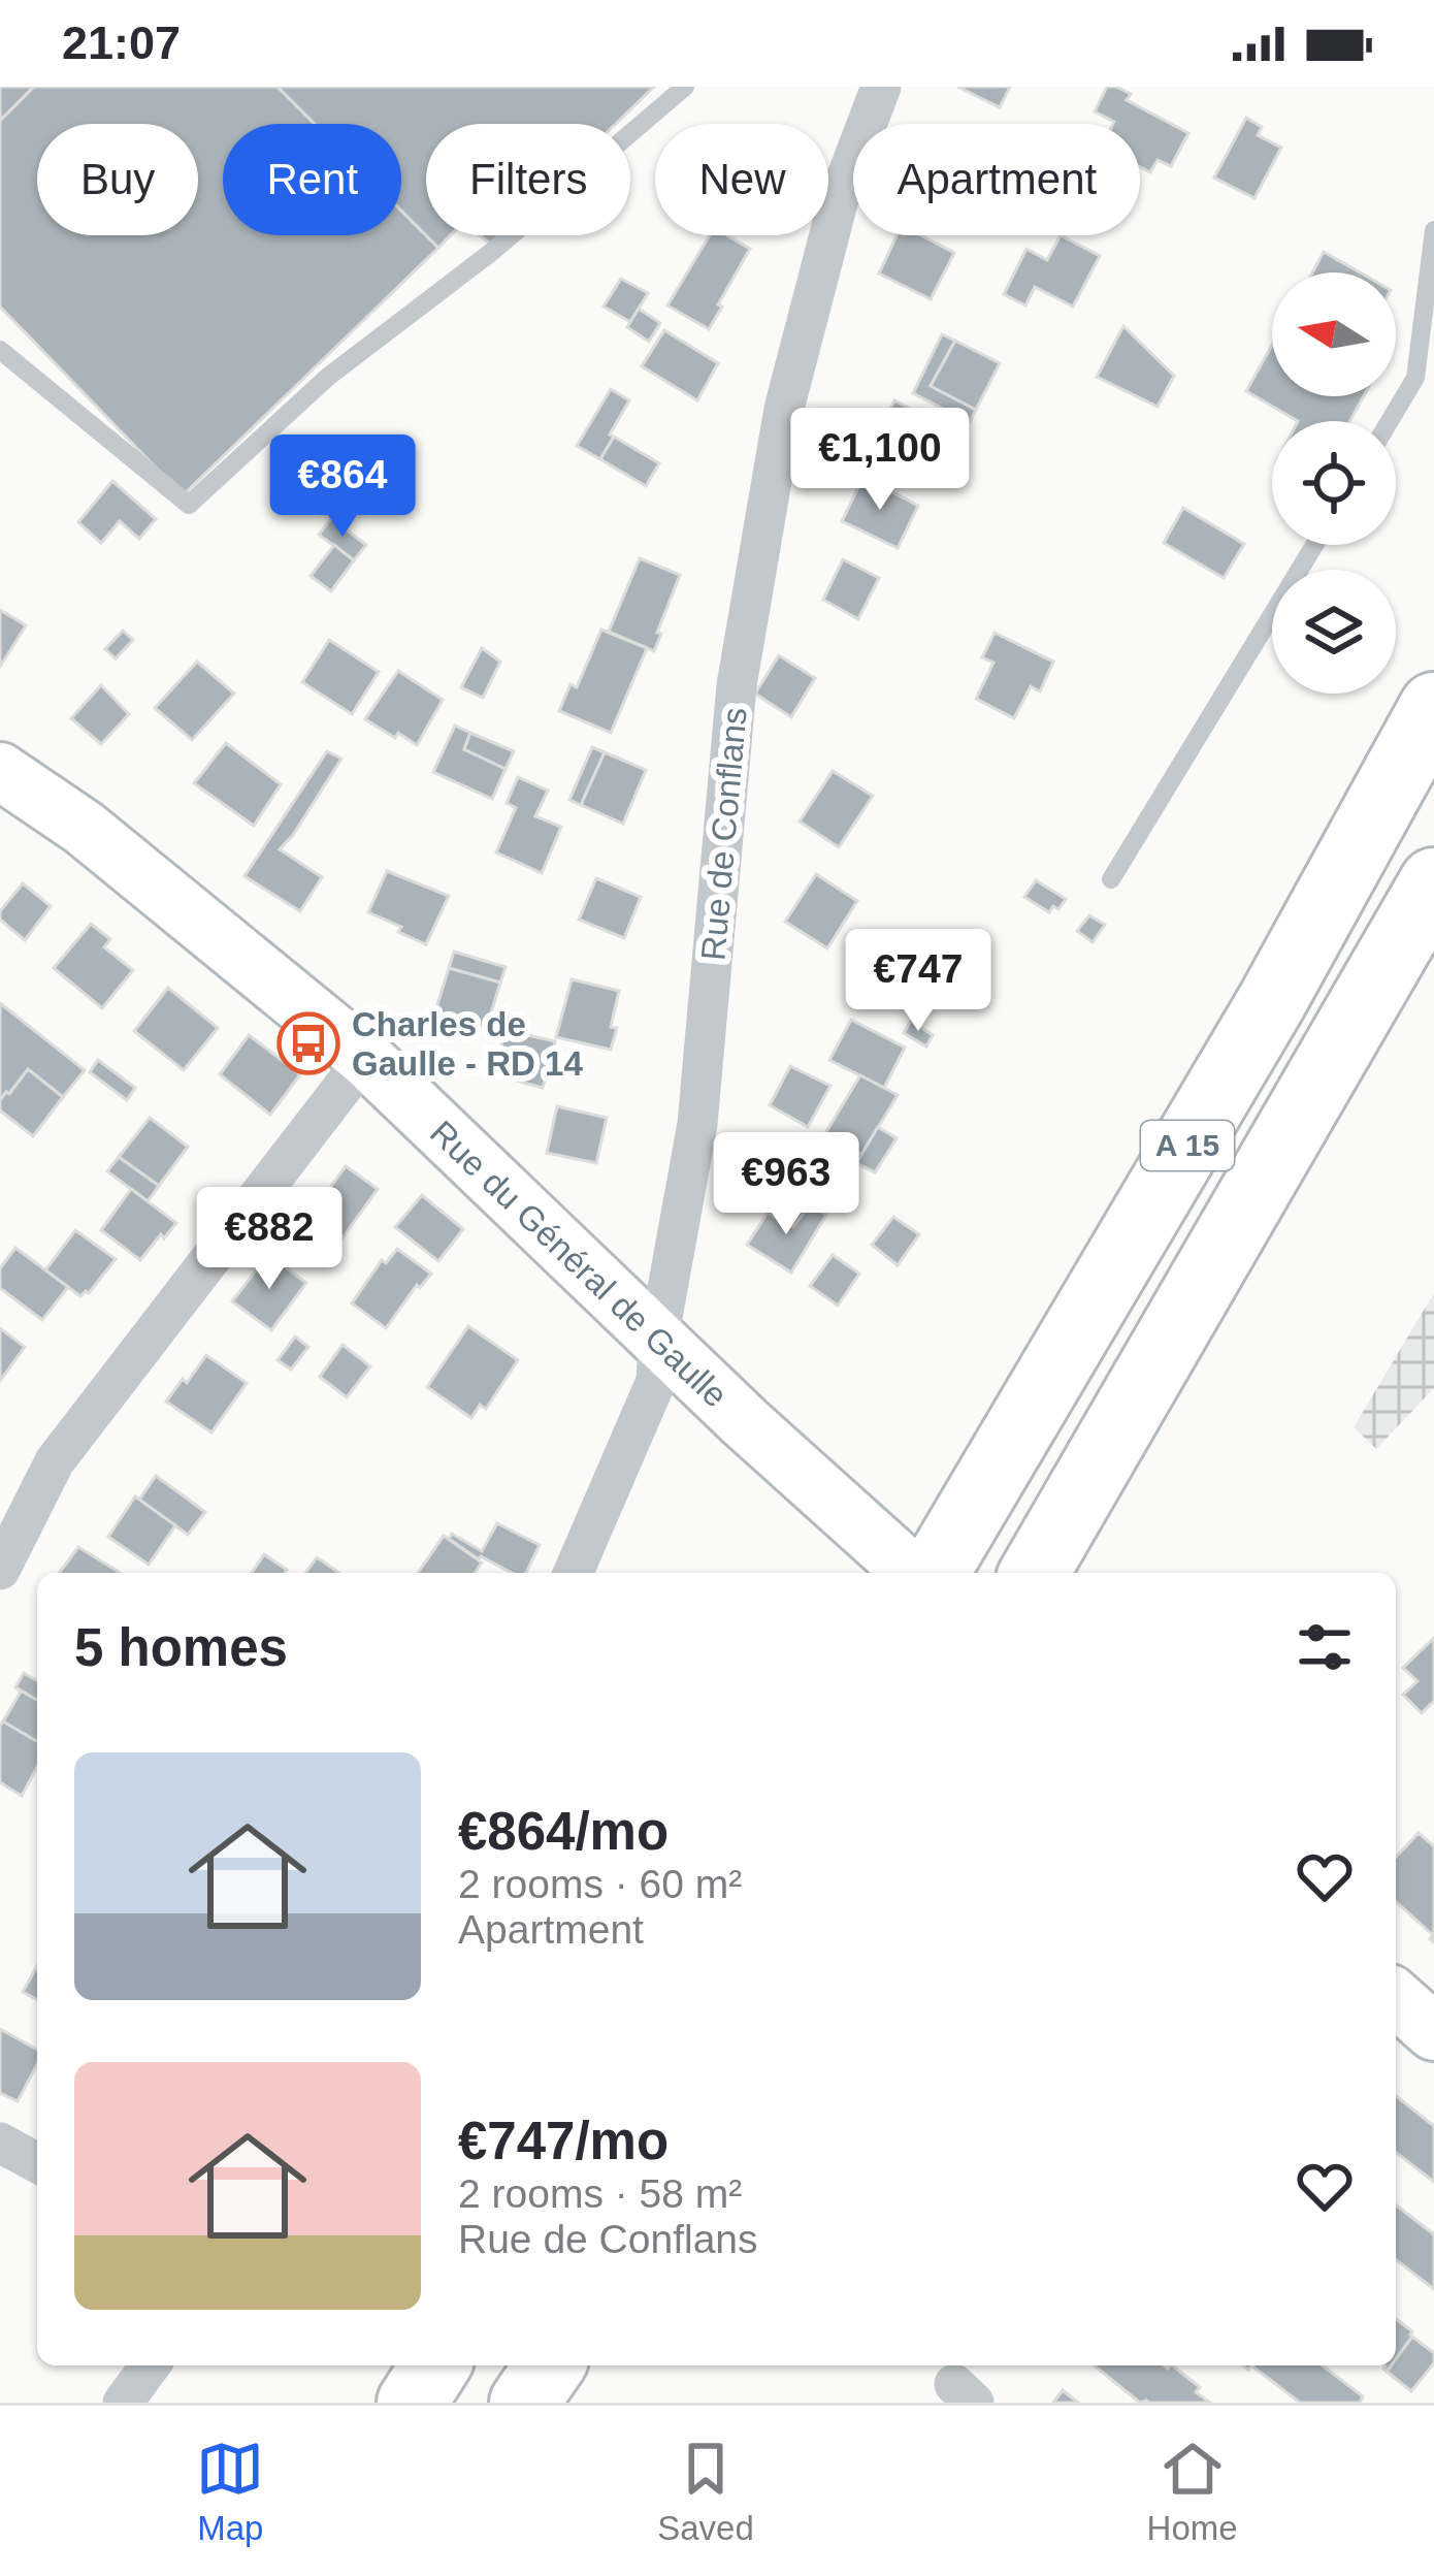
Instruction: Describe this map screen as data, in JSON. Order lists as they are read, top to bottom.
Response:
{
  "streets": {
    "highway": ["A 15"],
    "street": ["Rue de Conflans", "Rue du Général de Gaulle"]
  },
  "crossings": [
    ["Rue de Conflans", "Rue du Général de Gaulle"]
  ],
  "places": {
    "bus stop": ["Charles de Gaulle - RD 14"]
  },
  "north": "left",
  "page": {
    "status": "21:07",
    "chip": [
      "Buy",
      "Rent",
      "Filters",
      "New",
      "Apartment"
    ],
    "price": [
      "€1,100",
      "€864",
      "€747",
      "€963",
      "€882"
    ],
    "heading": "5 homes",
    "list": [
      {
        "name": "€864/mo",
        "note": "2 rooms · 60 m² · Apartment"
      },
      {
        "name": "€747/mo",
        "note": "2 rooms · 58 m² · Rue de Conflans"
      }
    ],
    "tabs": ["Map", "Saved", "Home"]
  }
}
